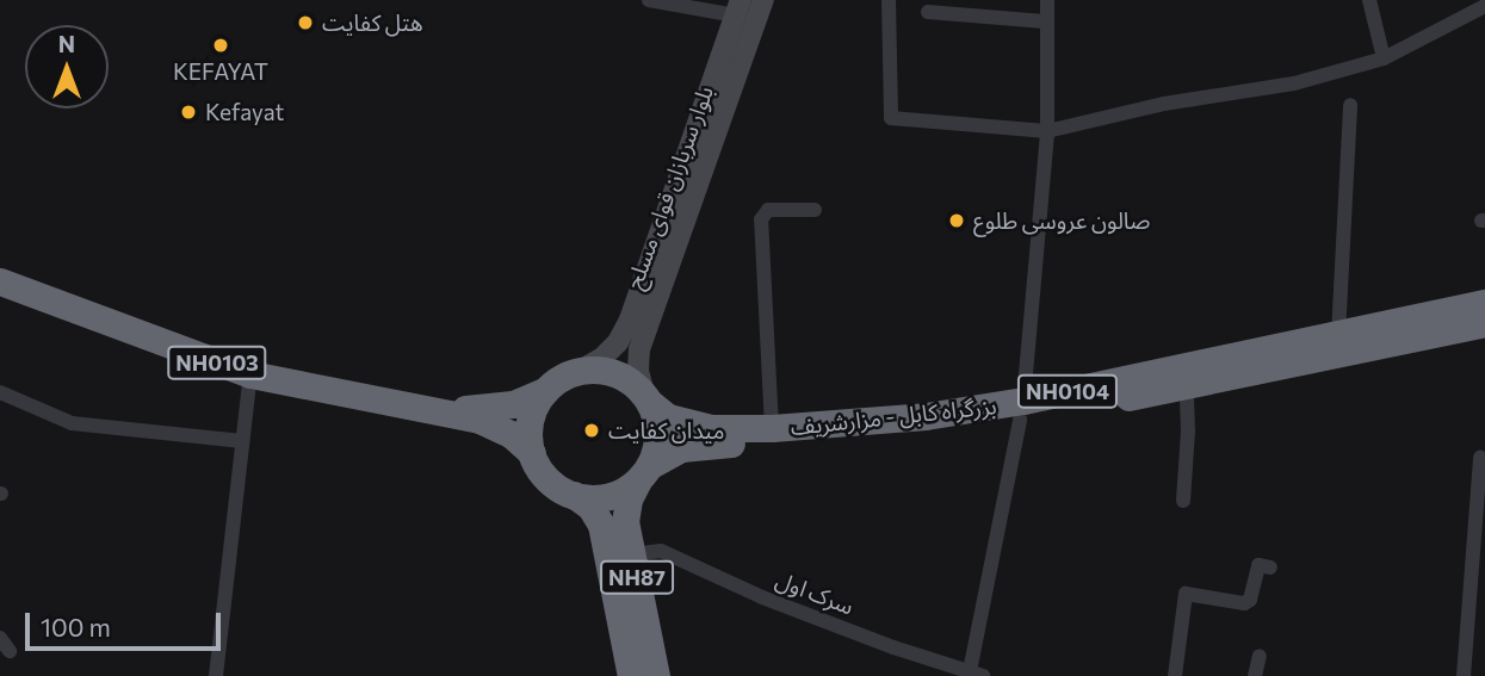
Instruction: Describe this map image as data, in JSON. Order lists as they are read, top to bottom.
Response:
{
  "streets": {
    "highway": [
      "NH0103",
      "NH0104",
      "بزرگراه کابل - مزارشریف",
      "NH87"
    ],
    "main road": ["بلوار سربازان قوای مسلح"],
    "street": ["سرک اول"]
  },
  "crossings": [
    ["بلوار سربازان قوای مسلح", "NH0103"],
    ["بلوار سربازان قوای مسلح", "بزرگراه کابل - مزارشریف"],
    ["بلوار سربازان قوای مسلح", "NH87"],
    ["NH0103", "بزرگراه کابل - مزارشریف"],
    ["NH0103", "NH87"],
    ["بزرگراه کابل - مزارشریف", "NH87"],
    ["NH87", "سرک اول"]
  ],
  "places": [
    "هتل کفایت",
    "KEFAYAT",
    "Kefayat",
    "صالون عروسی طلوع",
    "میدان کفایت"
  ],
  "scale_bar": "100 m",
  "north": "top"
}
